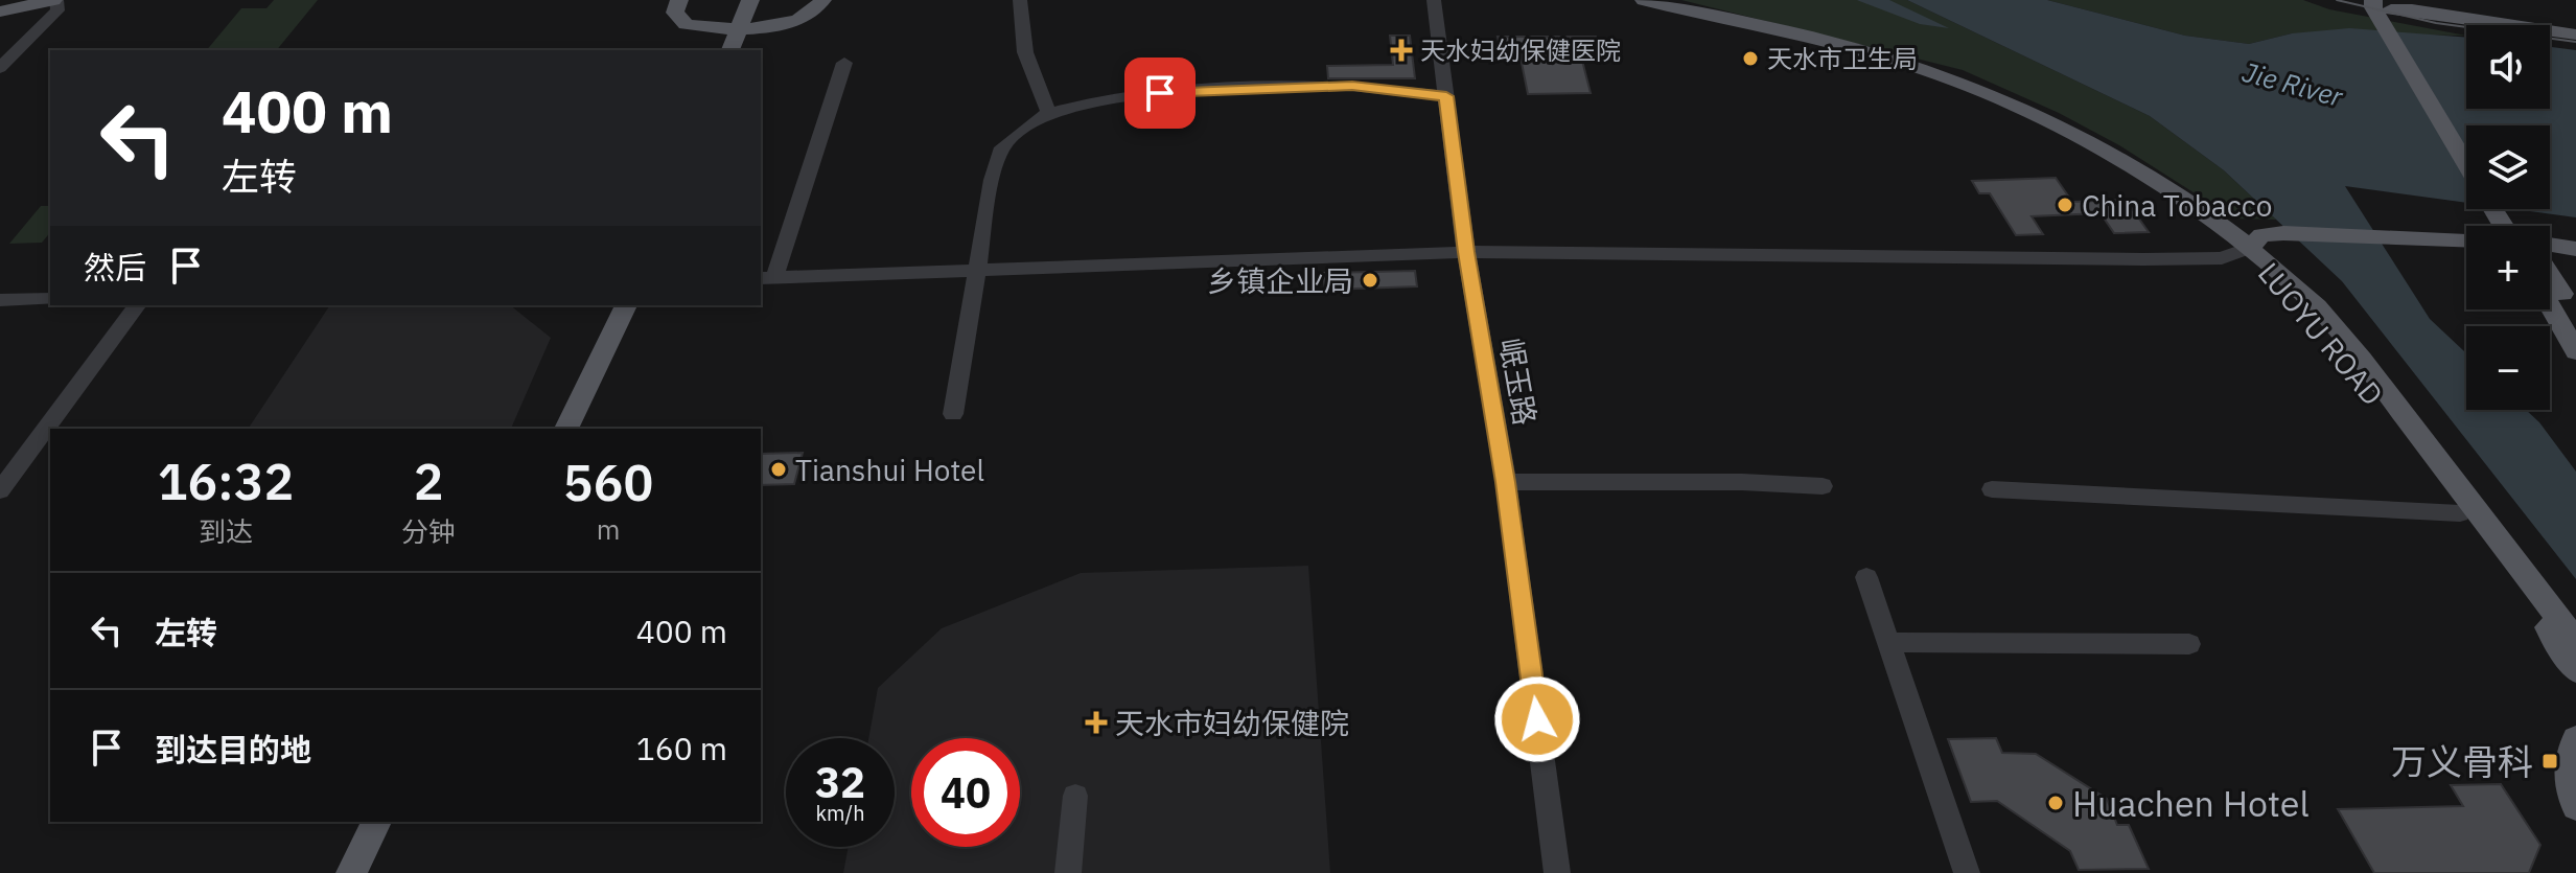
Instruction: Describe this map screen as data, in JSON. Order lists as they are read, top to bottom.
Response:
{
  "streets": {
    "main road": ["LUOYU ROAD"],
    "street": ["岷玉路"]
  },
  "water": ["Jie River"],
  "places": {
    "health": ["天水妇幼保健医院", "天水市妇幼保健院"],
    "other": [
      "天水市卫生局",
      "China Tobacco",
      "乡镇企业局",
      "Tianshui Hotel",
      "Huachen Hotel"
    ],
    "transit": ["万义骨科"]
  },
  "page": {
    "map_buttons": ["+", "−"],
    "turn": ["400 m", "左转"],
    "then": "然后",
    "eta": [
      "16:32",
      "到达",
      "2",
      "分钟",
      "560",
      "m"
    ],
    "list": [
      {
        "name": "左转",
        "value": "400 m"
      },
      {
        "name": "到达目的地",
        "value": "160 m"
      }
    ],
    "speed": "32 km/h",
    "limit": "40"
  }
}
